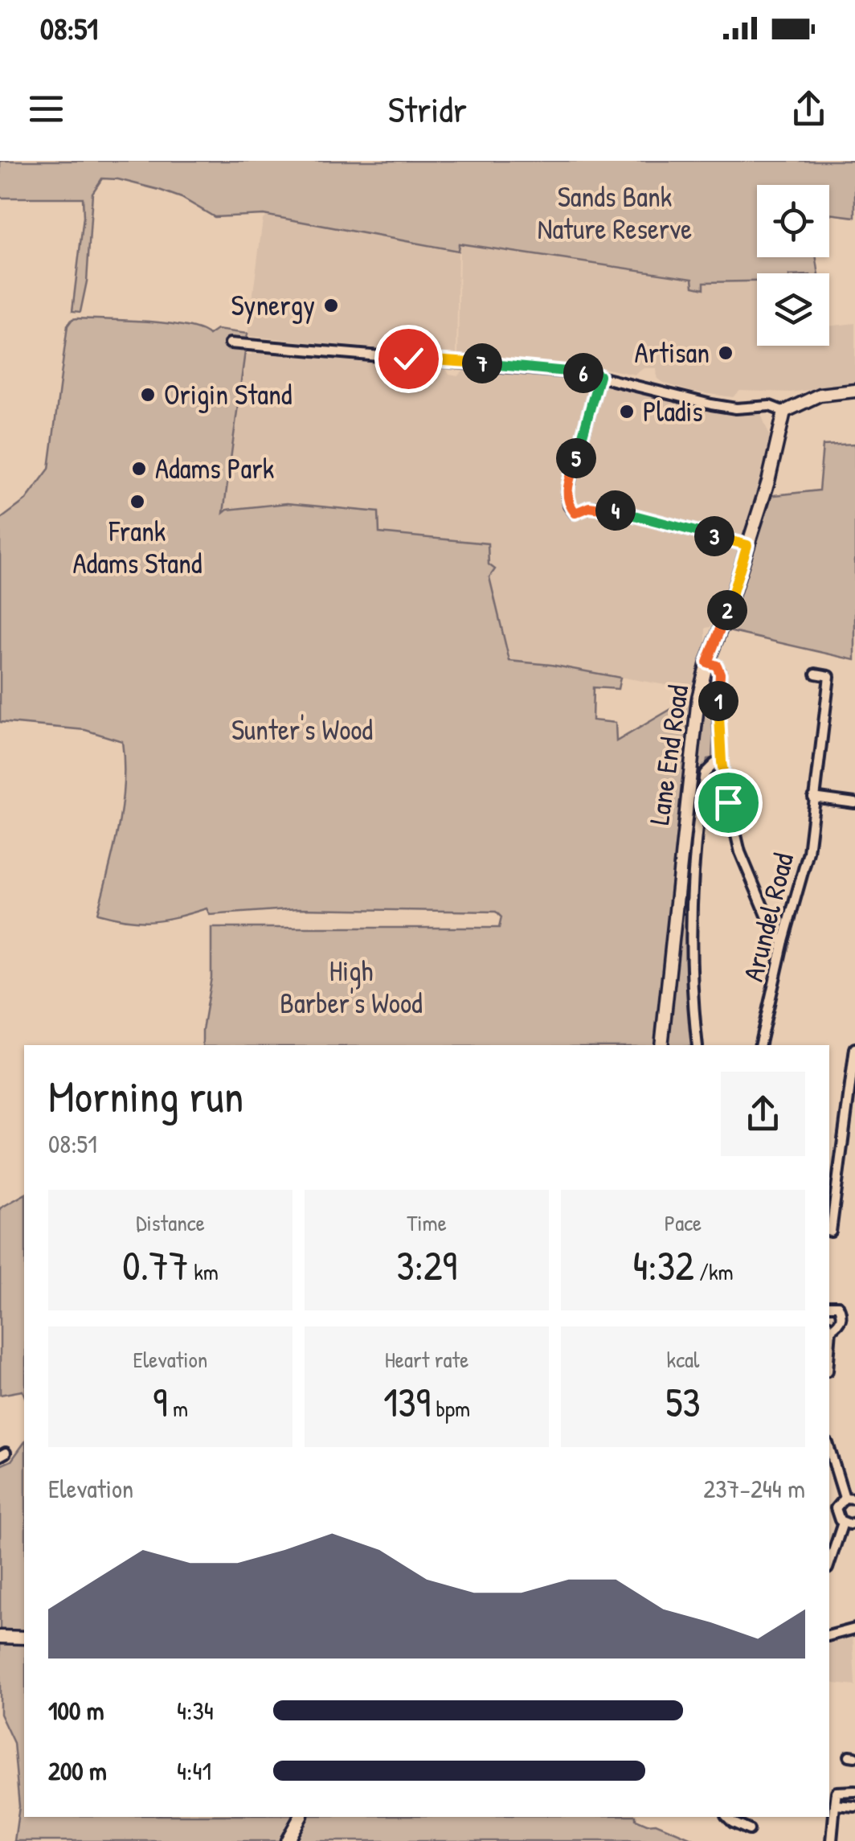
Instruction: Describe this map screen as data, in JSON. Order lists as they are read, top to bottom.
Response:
{
  "streets": {
    "street": ["Lane End Road", "Arundel Road"]
  },
  "parks": ["Sands Bank Nature Reserve", "Sunter's Wood", "High Barber's Wood"],
  "places": [
    "Synergy",
    "Artisan",
    "Origin Stand",
    "Pladis",
    "Adams Park",
    "Frank Adams Stand"
  ],
  "page": {
    "status": "08:51",
    "header": "Stridr",
    "pins": [
      "7",
      "6",
      "5",
      "4",
      "3",
      "2",
      "1"
    ],
    "heading": ["Morning run", "08:51"],
    "stats": [
      ["Distance", "0.77 km"],
      ["Time", "3:29"],
      ["Pace", "4:32 /km"],
      ["Elevation", "9 m"],
      ["Heart rate", "139 bpm"],
      ["kcal", "53"]
    ],
    "chart": ["Elevation", "237–244 m"],
    "list": [
      {
        "name": "100 m",
        "note": "4:34"
      },
      {
        "name": "200 m",
        "note": "4:41"
      }
    ]
  }
}
